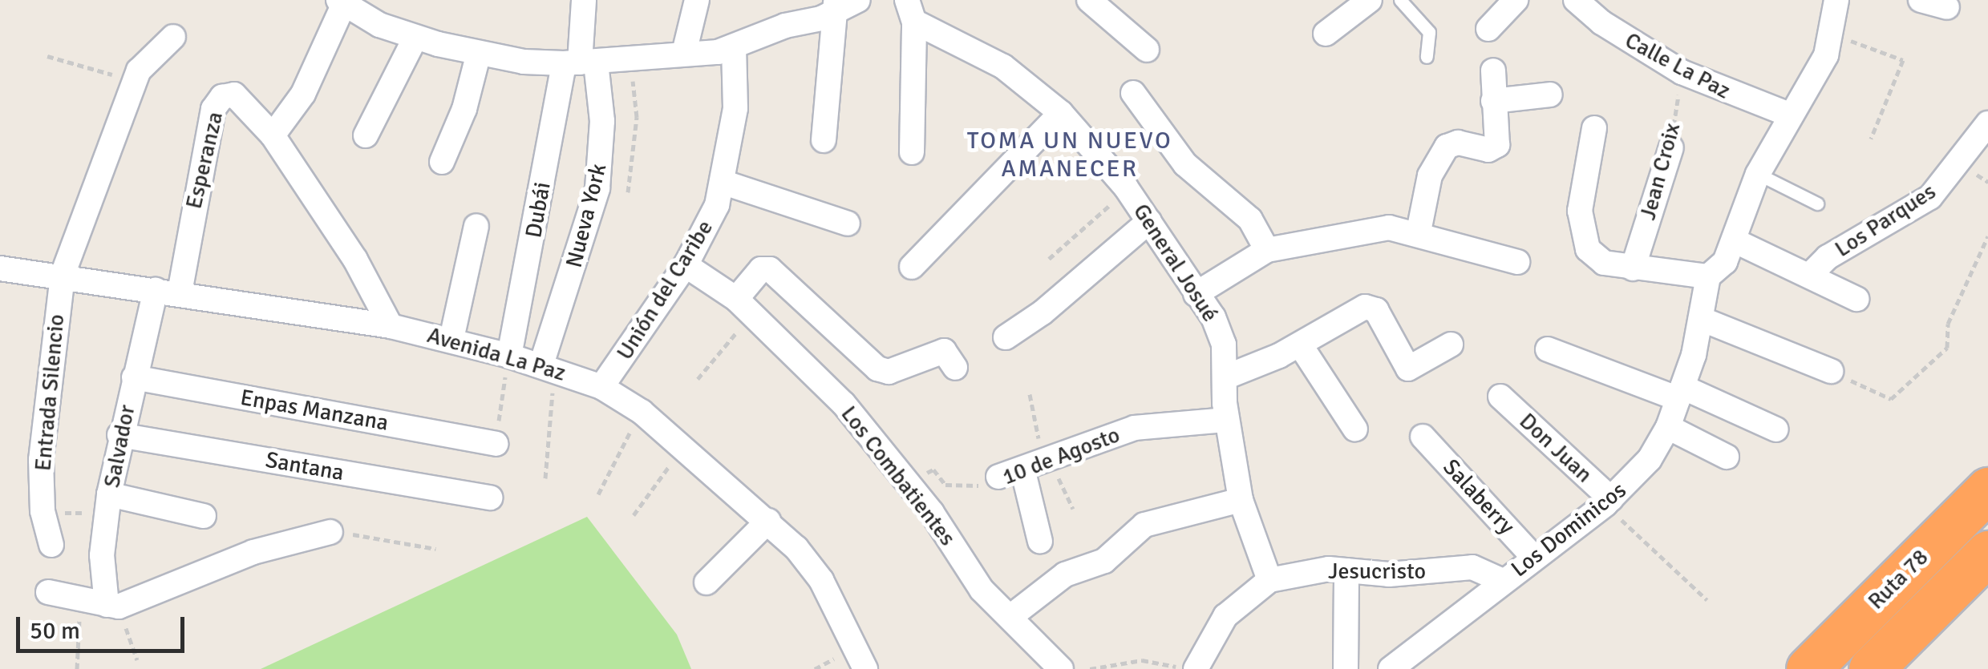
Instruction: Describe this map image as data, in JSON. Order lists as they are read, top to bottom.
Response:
{
  "streets": {
    "highway": ["Ruta 78"],
    "street": [
      "Calle La Paz",
      "Esperanza",
      "Jean Croix",
      "Dubái",
      "Nueva York",
      "Los Parques",
      "General Josué",
      "Unión del Caribe",
      "Avenida La Paz",
      "Entrada Silencio",
      "Enpas Manzana",
      "Salvador",
      "Don Juan",
      "10 de Agosto",
      "Santana",
      "Los Combatientes",
      "Salaberry",
      "Los Dominicos",
      "Jesucristo"
    ]
  },
  "crossings": [
    ["Calle La Paz", "Jean Croix"],
    ["Calle La Paz", "Los Dominicos"],
    ["Esperanza", "Avenida La Paz"],
    ["Esperanza", "Salvador"],
    ["Dubái", "Nueva York"],
    ["Dubái", "Avenida La Paz"],
    ["Nueva York", "Avenida La Paz"],
    ["General Josué", "10 de Agosto"],
    ["General Josué", "Jesucristo"],
    ["Unión del Caribe", "Avenida La Paz"],
    ["Unión del Caribe", "Los Combatientes"],
    ["Avenida La Paz", "Entrada Silencio"],
    ["Avenida La Paz", "Salvador"],
    ["Enpas Manzana", "Salvador"],
    ["Salvador", "Santana"],
    ["Don Juan", "Los Dominicos"],
    ["10 de Agosto", "Los Combatientes"],
    ["Salaberry", "Los Dominicos"],
    ["Los Dominicos", "Jesucristo"]
  ],
  "districts": ["TOMA UN NUEVO AMANECER"],
  "scale_bar": "50 m"
}
